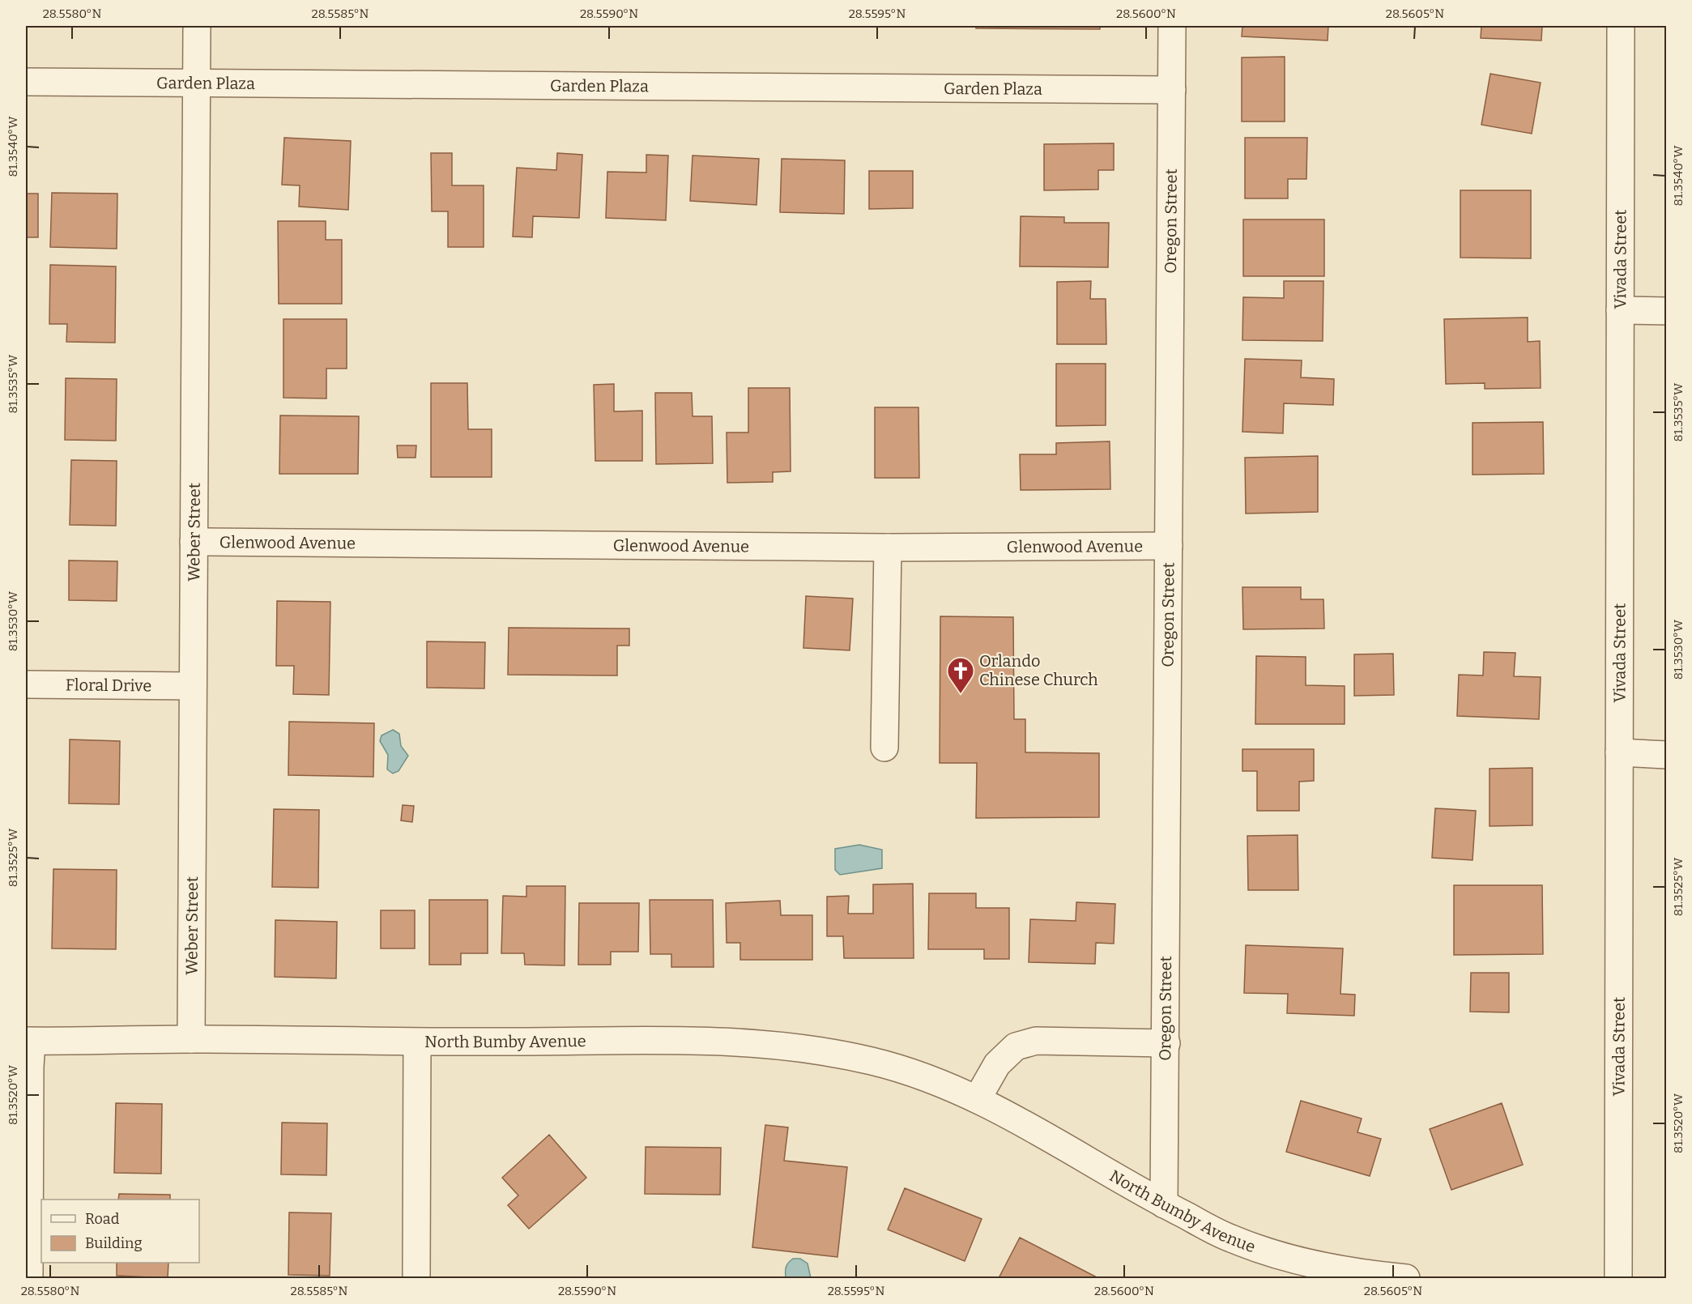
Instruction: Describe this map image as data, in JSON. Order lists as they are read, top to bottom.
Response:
{
  "streets": {
    "street": [
      "Garden Plaza",
      "Oregon Street",
      "Vivada Street",
      "Weber Street",
      "Glenwood Avenue",
      "Floral Drive",
      "North Bumby Avenue"
    ]
  },
  "crossings": [
    ["Garden Plaza", "Oregon Street"],
    ["Garden Plaza", "Weber Street"],
    ["Oregon Street", "Glenwood Avenue"],
    ["Oregon Street", "North Bumby Avenue"],
    ["Weber Street", "Glenwood Avenue"],
    ["Weber Street", "Floral Drive"],
    ["Weber Street", "North Bumby Avenue"]
  ],
  "places": {
    "church": ["Orlando Chinese Church"]
  },
  "legend": ["Road", "Building"],
  "coordinates": [
    "28.5580°N",
    "28.5585°N",
    "28.5590°N",
    "28.5595°N",
    "28.5600°N",
    "28.5605°N",
    "81.3540°W",
    "81.3535°W",
    "81.3530°W",
    "81.3525°W",
    "81.3520°W"
  ]
}
